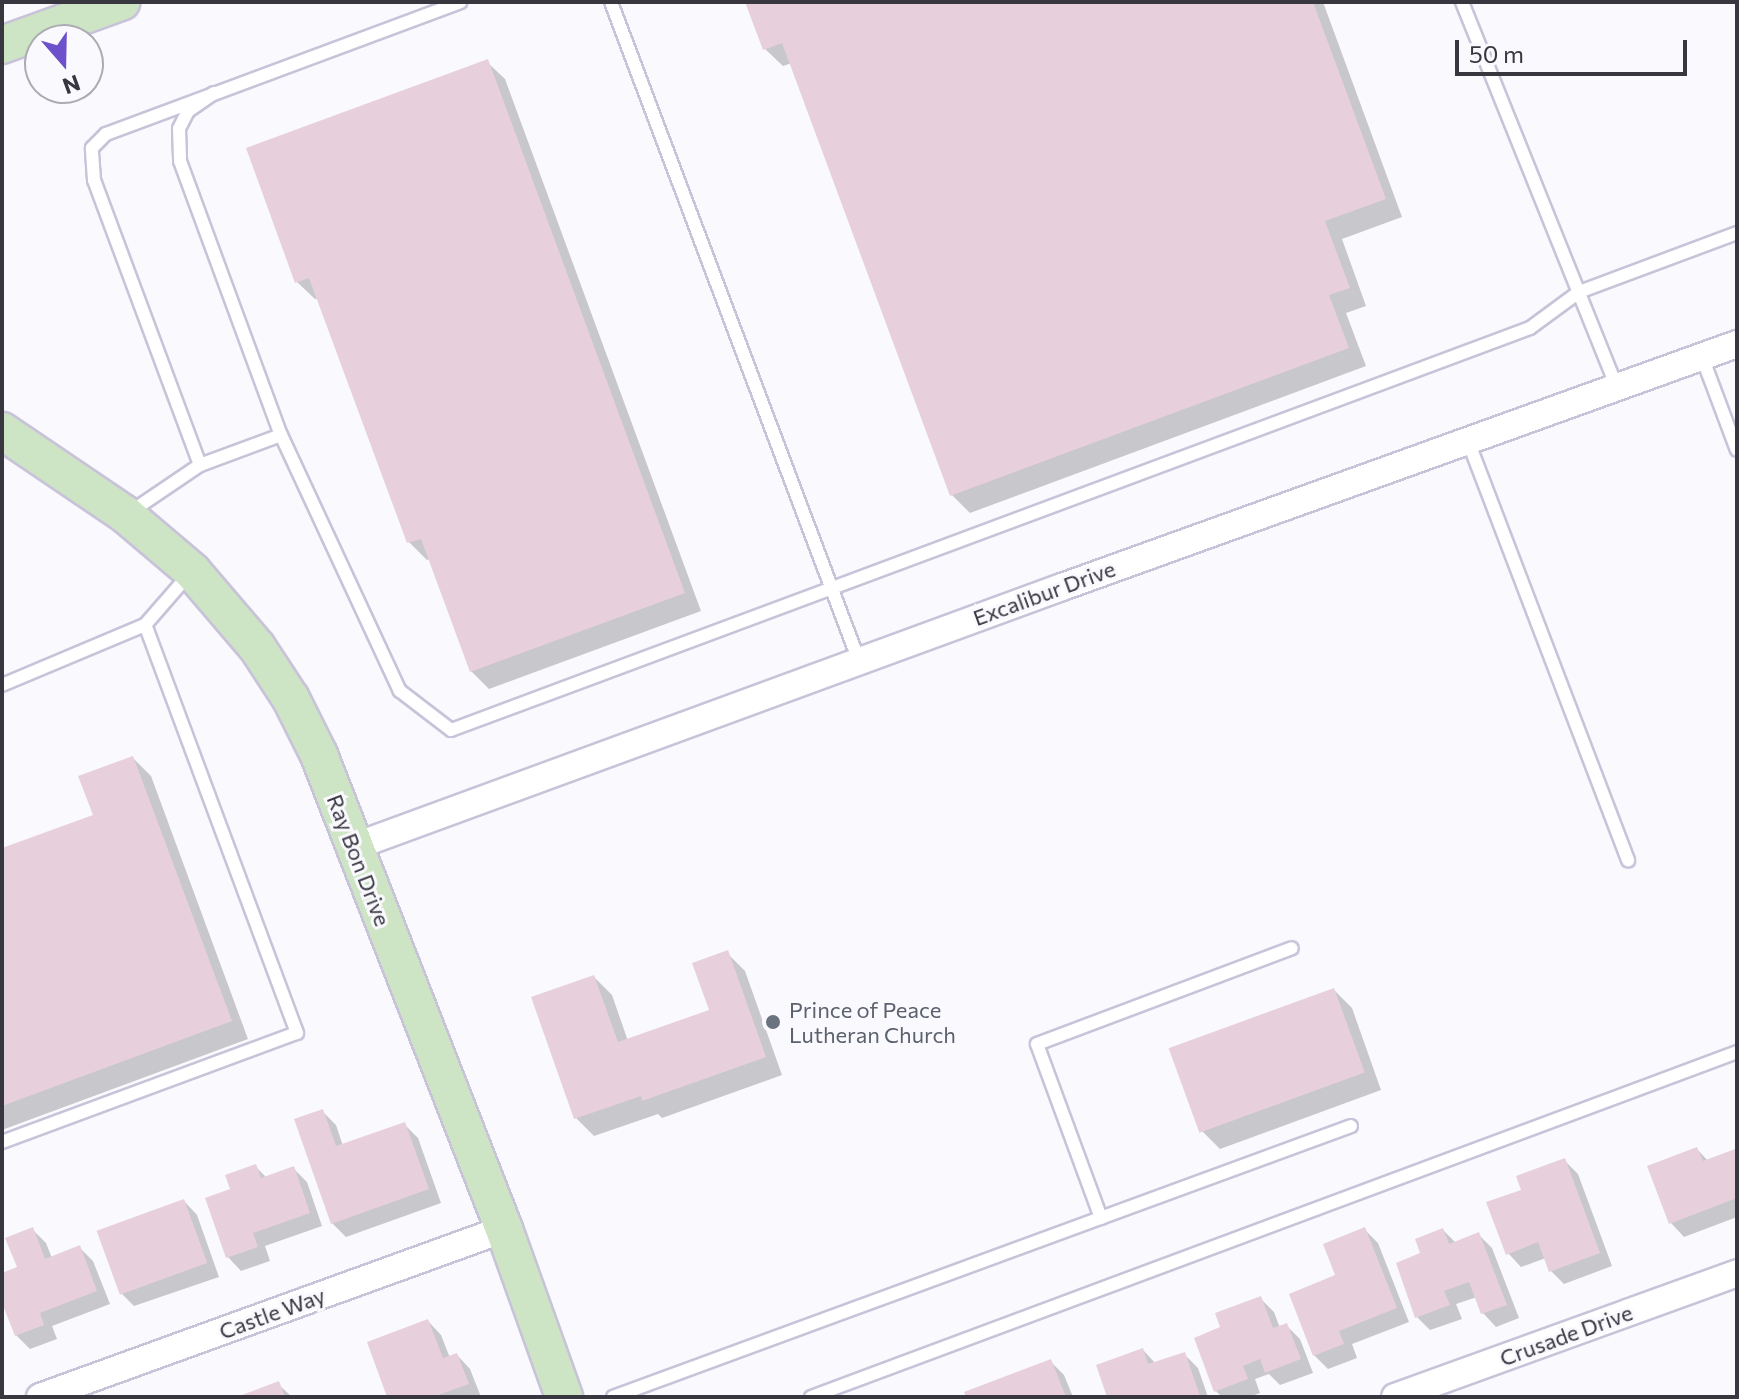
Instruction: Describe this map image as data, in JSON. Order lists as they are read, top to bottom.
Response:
{
  "streets": {
    "street": [
      "Excalibur Drive",
      "Ray Bon Drive",
      "Castle Way",
      "Crusade Drive"
    ]
  },
  "crossings": [
    ["Excalibur Drive", "Ray Bon Drive"],
    ["Ray Bon Drive", "Castle Way"]
  ],
  "places": ["Prince of Peace Lutheran Church"],
  "scale_bar": "50 m",
  "north": "bottom"
}
